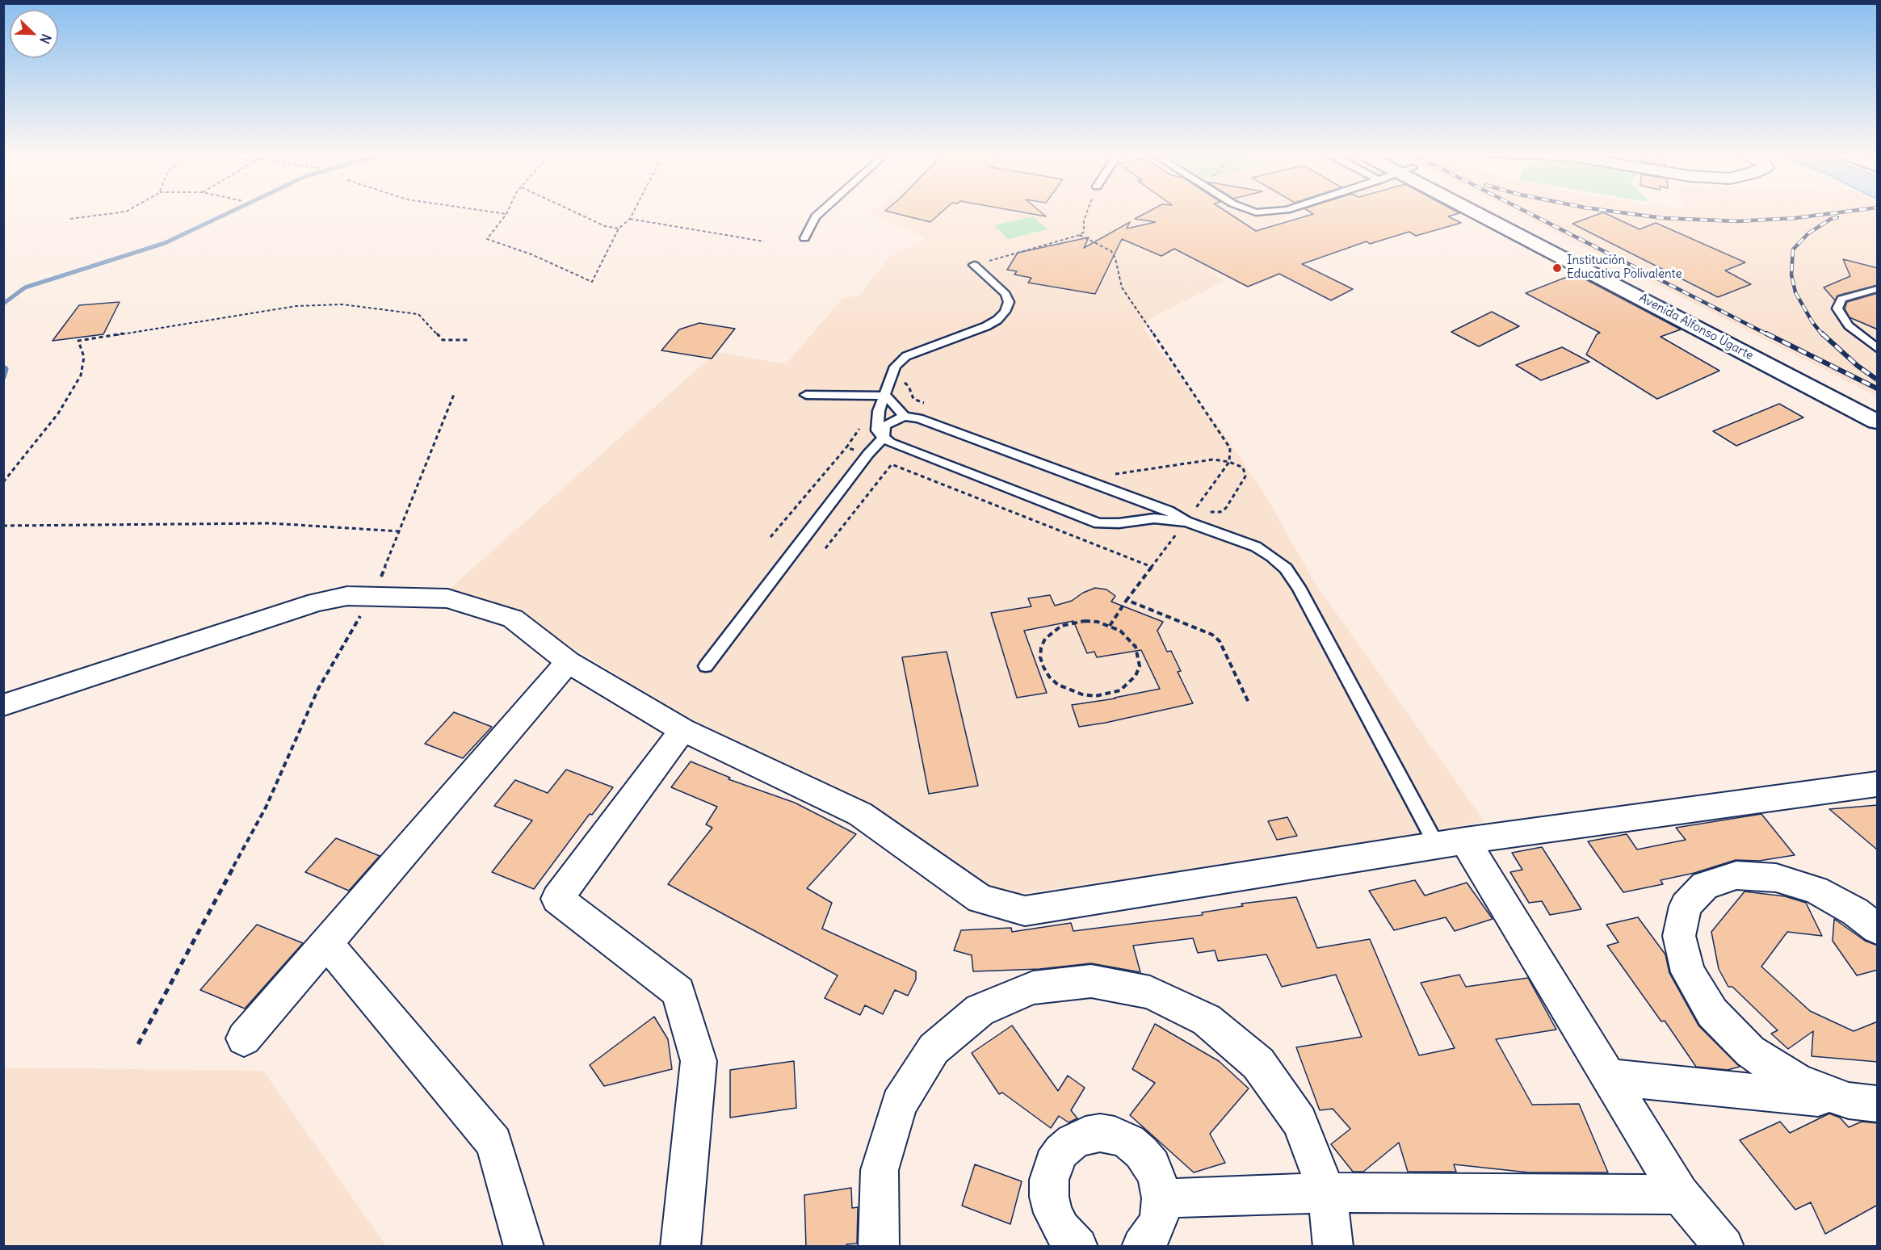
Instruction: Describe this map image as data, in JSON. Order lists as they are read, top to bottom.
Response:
{
  "streets": {
    "main road": ["Avenida Alfonso Ugarte"]
  },
  "places": ["Institución Educativa Polivalente"],
  "north": "bottom right"
}
